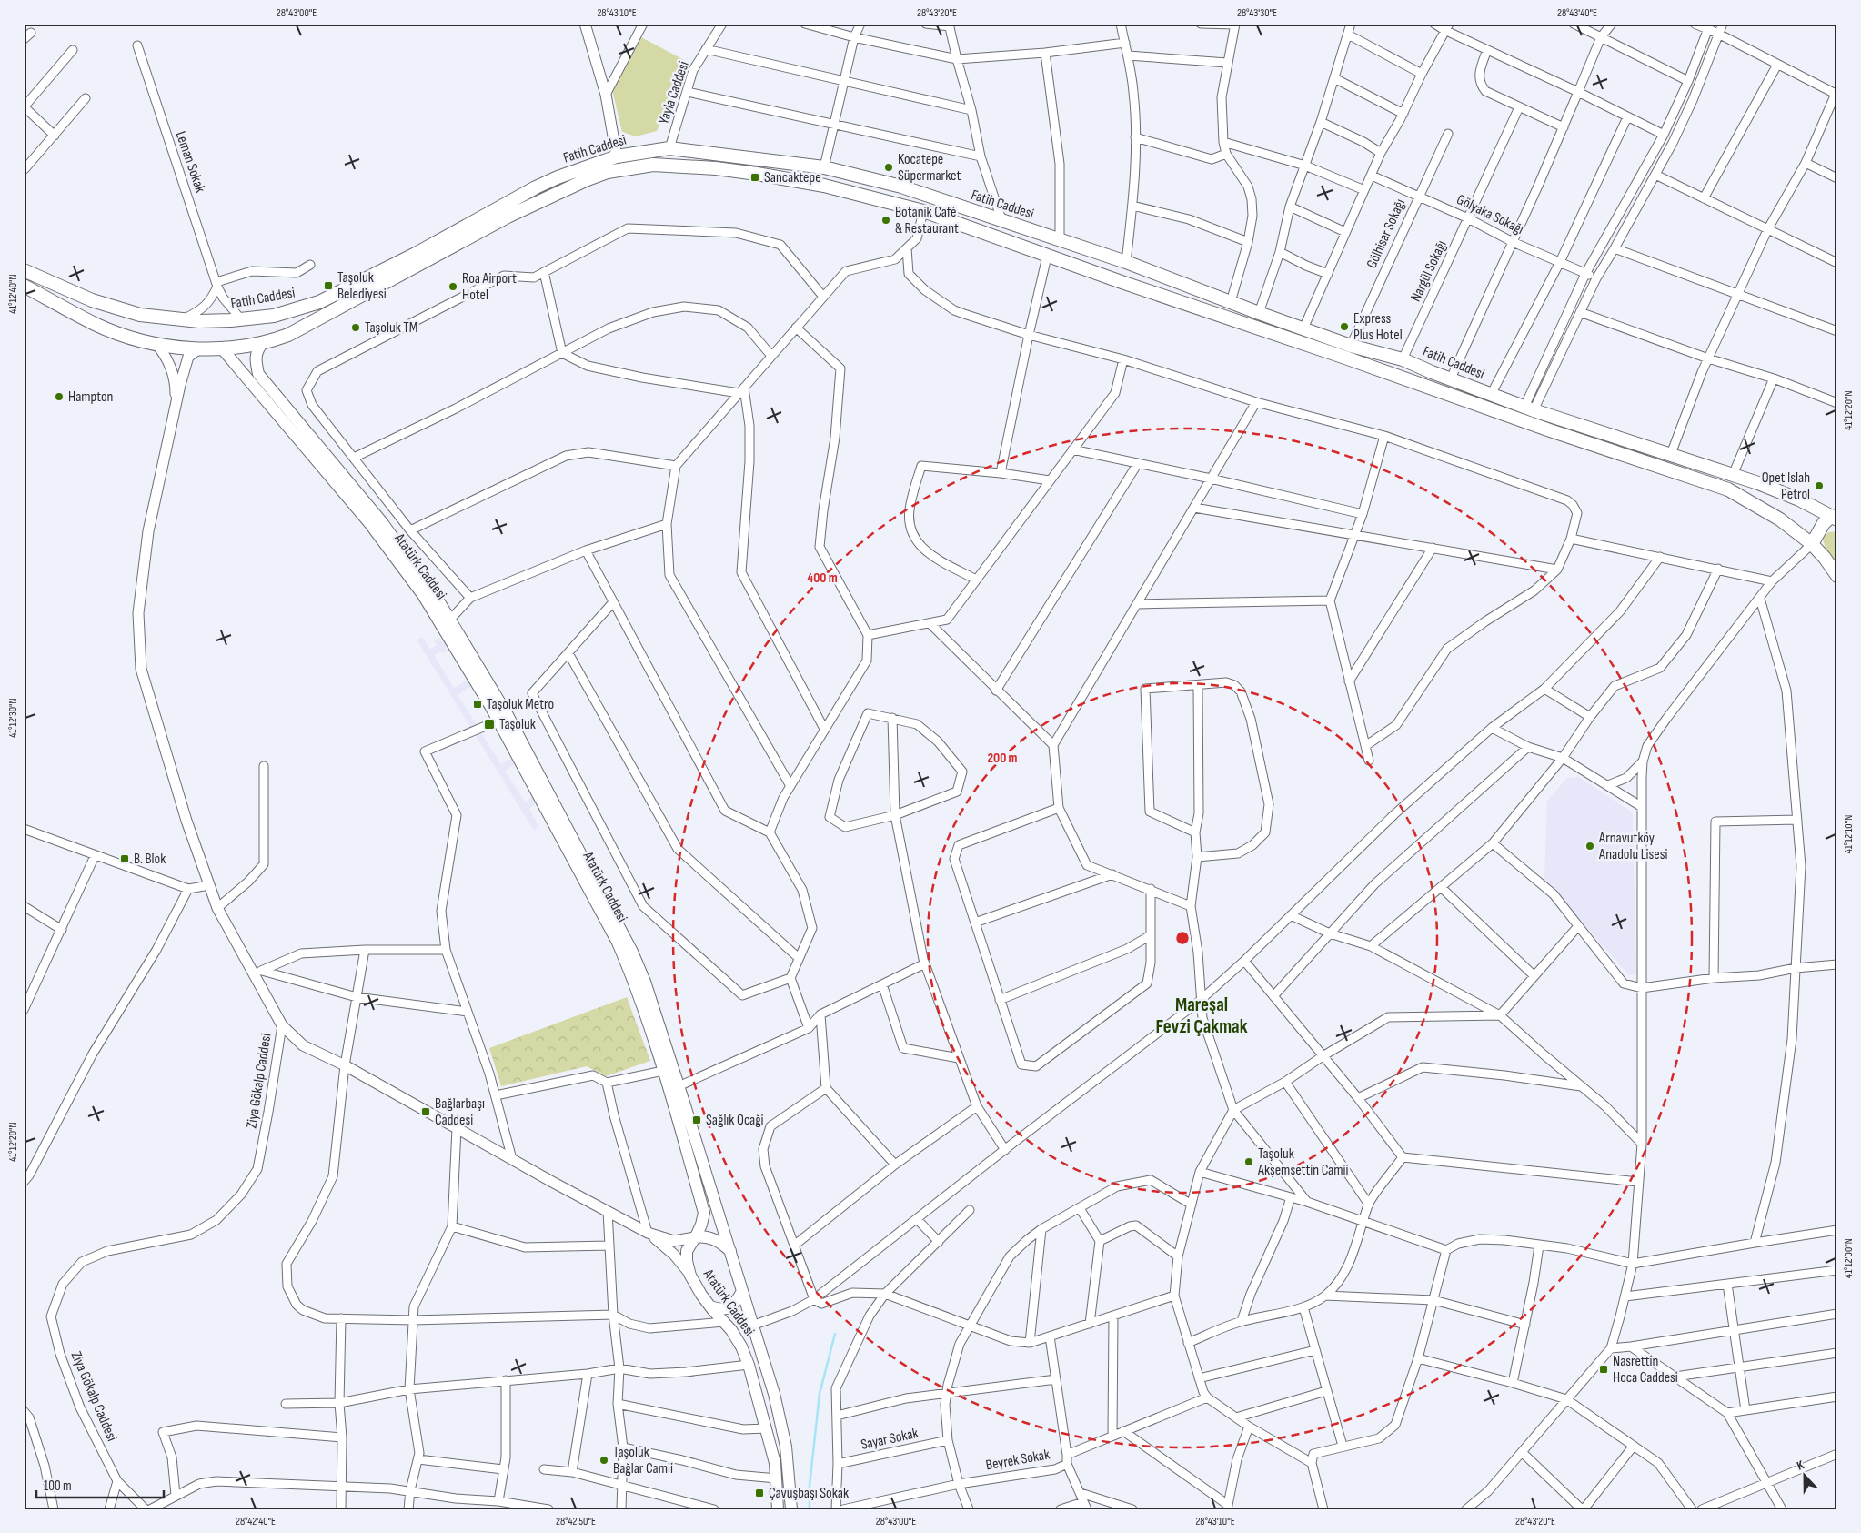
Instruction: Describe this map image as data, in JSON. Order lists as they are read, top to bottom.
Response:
{
  "streets": {
    "main road": ["Fatih Caddesi", "Atatürk Caddesi"],
    "street": [
      "Yayla Caddesi",
      "Leman Sokak",
      "Gölyaka Sokağı",
      "Gölhisar Sokağı",
      "Nargül Sokağı",
      "Ziya Gökalp Caddesi",
      "Sayar Sokak",
      "Beyrek Sokak"
    ]
  },
  "crossings": [
    ["Yayla Caddesi", "Fatih Caddesi"],
    ["Fatih Caddesi", "Leman Sokak"],
    ["Fatih Caddesi", "Gölhisar Sokağı"],
    ["Fatih Caddesi", "Nargül Sokağı"],
    ["Fatih Caddesi", "Atatürk Caddesi"],
    ["Gölyaka Sokağı", "Gölhisar Sokağı"],
    ["Gölyaka Sokağı", "Nargül Sokağı"]
  ],
  "districts": ["Mareşal Fevzi Çakmak"],
  "places": {
    "other": [
      "Kocatepe Süpermarket",
      "Botanik Café & Restaurant",
      "Roa Airport Hotel",
      "Express Plus Hotel",
      "Taşoluk TM",
      "Hampton",
      "Opet Islah Petrol",
      "Arnavutköy Anadolu Lisesi",
      "Taşoluk Akşemsettin Camii",
      "Taşoluk Bağlar Camii"
    ],
    "transit": [
      "Sancaktepe",
      "Taşoluk Belediyesi",
      "Taşoluk Metro",
      "Taşoluk",
      "B. Blok",
      "Bağlarbaşı Caddesi",
      "Sağlık Ocaği",
      "Nasrettin Hoca Caddesi",
      "Çavuşbaşı Sokak"
    ]
  },
  "scale_bar": "100 m",
  "north": "top",
  "coordinates": [
    "28°43'00\"E",
    "28°43'10\"E",
    "28°43'20\"E",
    "28°43'30\"E",
    "28°43'40\"E",
    "41°12'40\"N",
    "41°12'20\"N",
    "41°12'30\"N",
    "41°12'10\"N",
    "41°12'00\"N",
    "28°42'40\"E",
    "28°42'50\"E"
  ],
  "rings": ["400 m", "200 m"]
}
